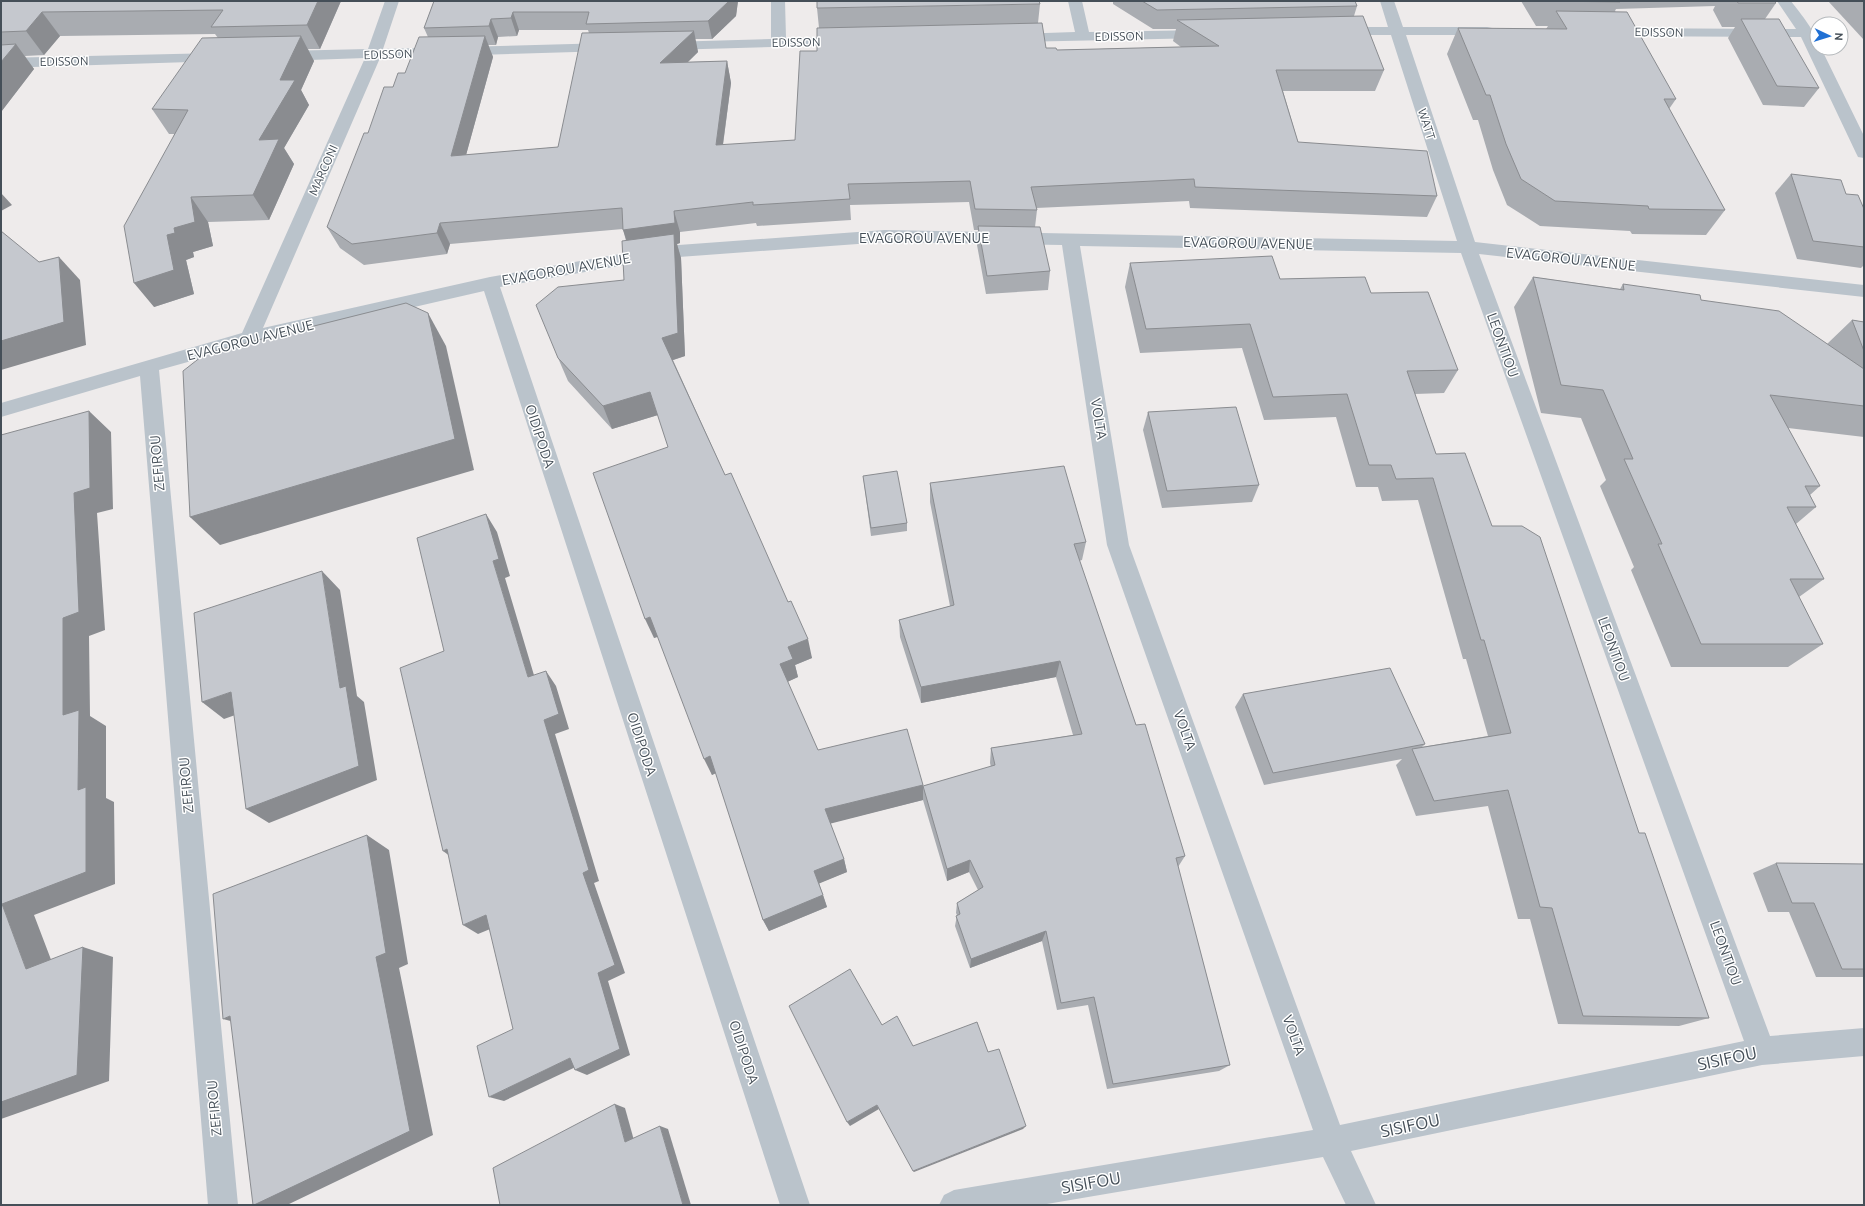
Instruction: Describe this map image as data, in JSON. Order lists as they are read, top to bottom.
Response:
{
  "streets": {
    "street": [
      "EDISSON",
      "WATT",
      "MARCONI",
      "EVAGOROU AVENUE",
      "LEONTIOU",
      "VOLTA",
      "OIDIPODA",
      "ZEFIROU",
      "SISIFOU"
    ]
  },
  "crossings": [
    ["EDISSON", "MARCONI"],
    ["WATT", "EVAGOROU AVENUE"],
    ["WATT", "LEONTIOU"],
    ["MARCONI", "EVAGOROU AVENUE"],
    ["EVAGOROU AVENUE", "LEONTIOU"],
    ["EVAGOROU AVENUE", "VOLTA"],
    ["EVAGOROU AVENUE", "OIDIPODA"],
    ["EVAGOROU AVENUE", "ZEFIROU"],
    ["LEONTIOU", "SISIFOU"],
    ["VOLTA", "SISIFOU"]
  ],
  "north": "right"
}
